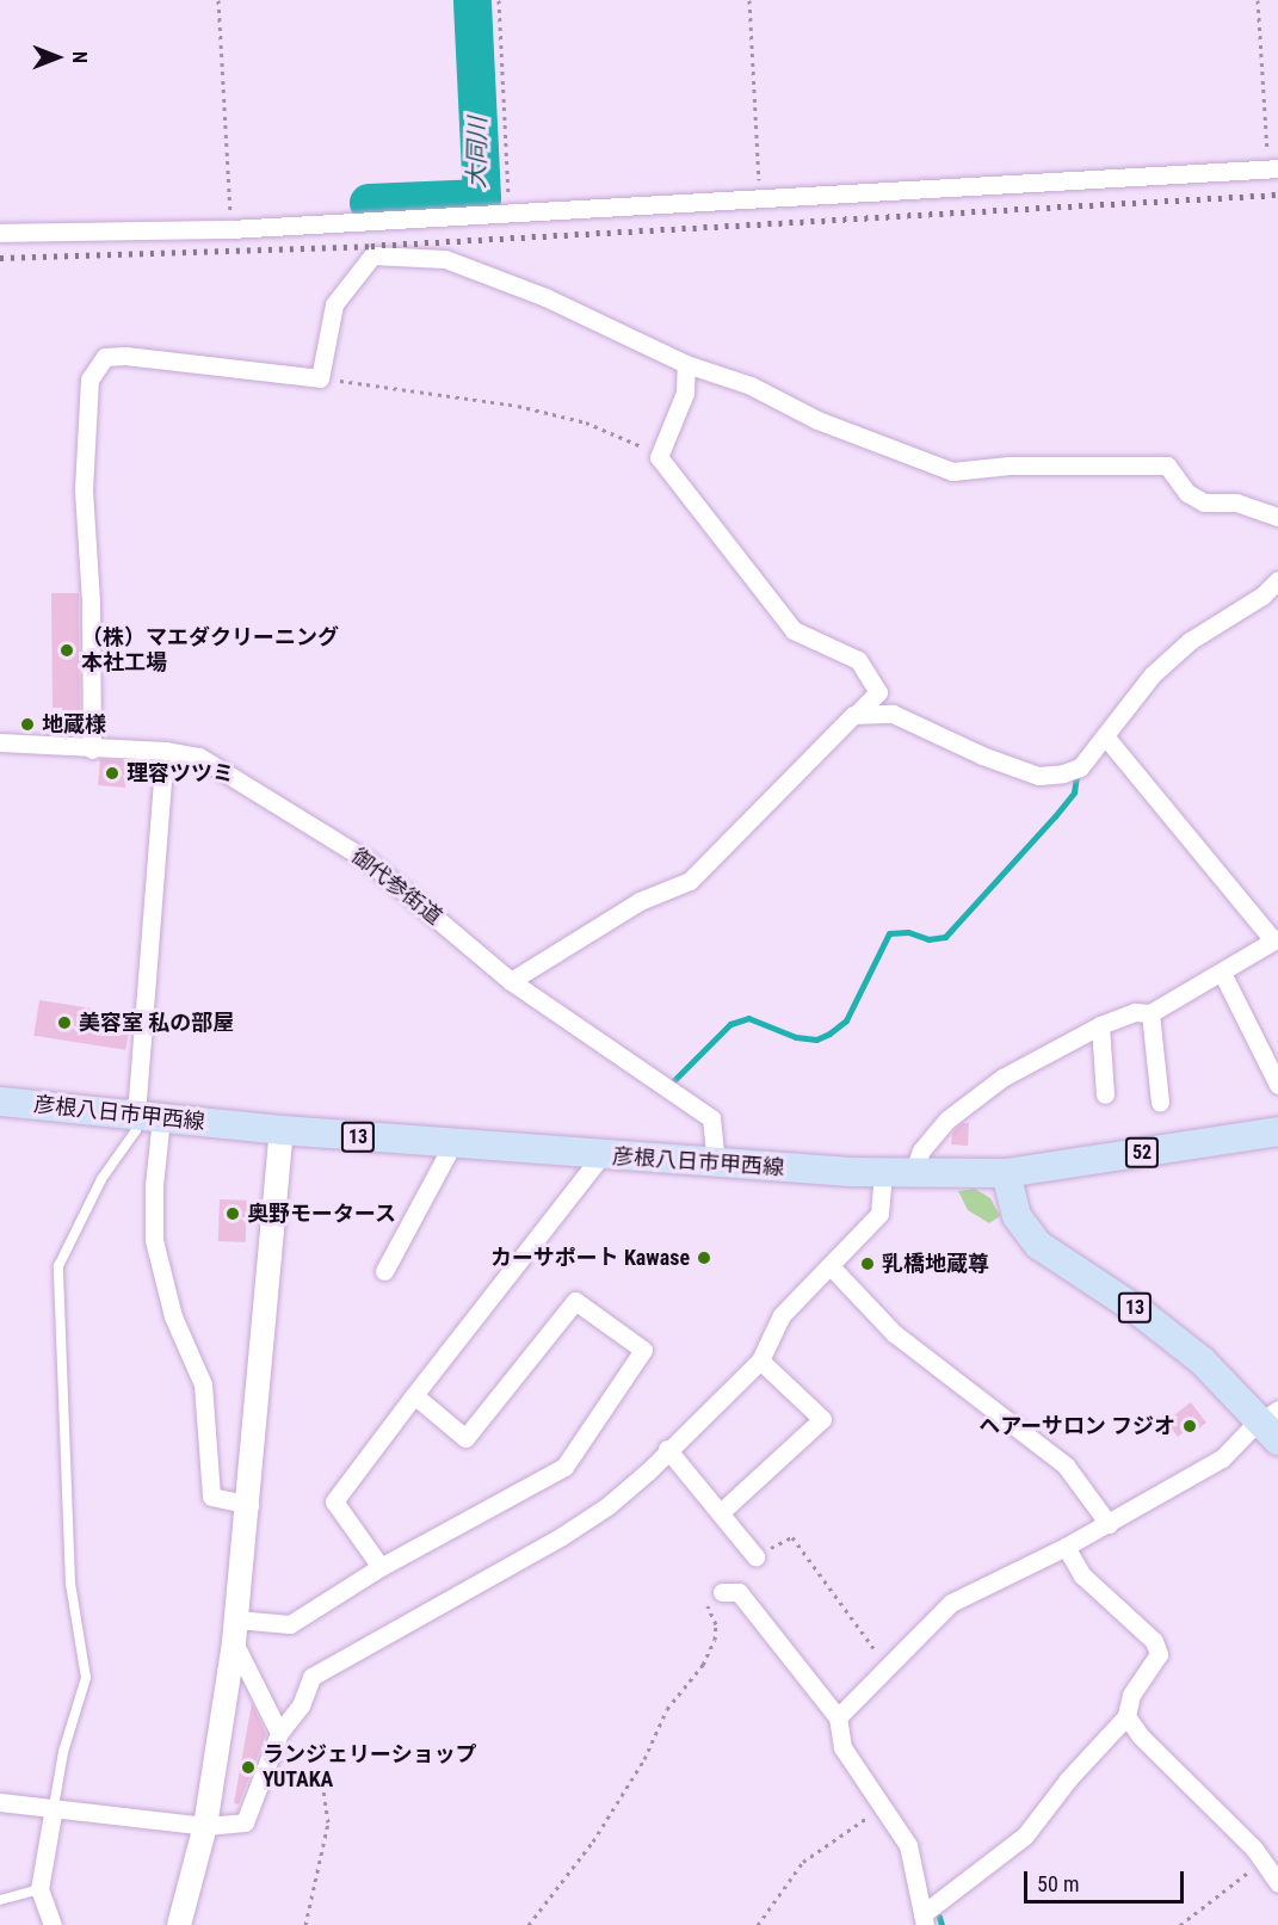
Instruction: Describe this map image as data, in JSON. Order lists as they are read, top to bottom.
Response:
{
  "streets": {
    "main road": ["彦根八日市甲西線", "13", "52"],
    "street": ["御代参街道"]
  },
  "crossings": [
    ["御代参街道", "彦根八日市甲西線"],
    ["彦根八日市甲西線", "13"],
    ["彦根八日市甲西線", "52"],
    ["13", "52"]
  ],
  "water": ["大同川"],
  "places": [
    "（株）マエダクリーニング 本社工場",
    "地蔵様",
    "理容ツツミ",
    "美容室 私の部屋",
    "奥野モータース",
    "カーサポート Kawase",
    "乳橋地蔵尊",
    "ヘアーサロン フジオ",
    "ランジェリーショップ YUTAKA"
  ],
  "scale_bar": "50 m",
  "north": "right"
}
